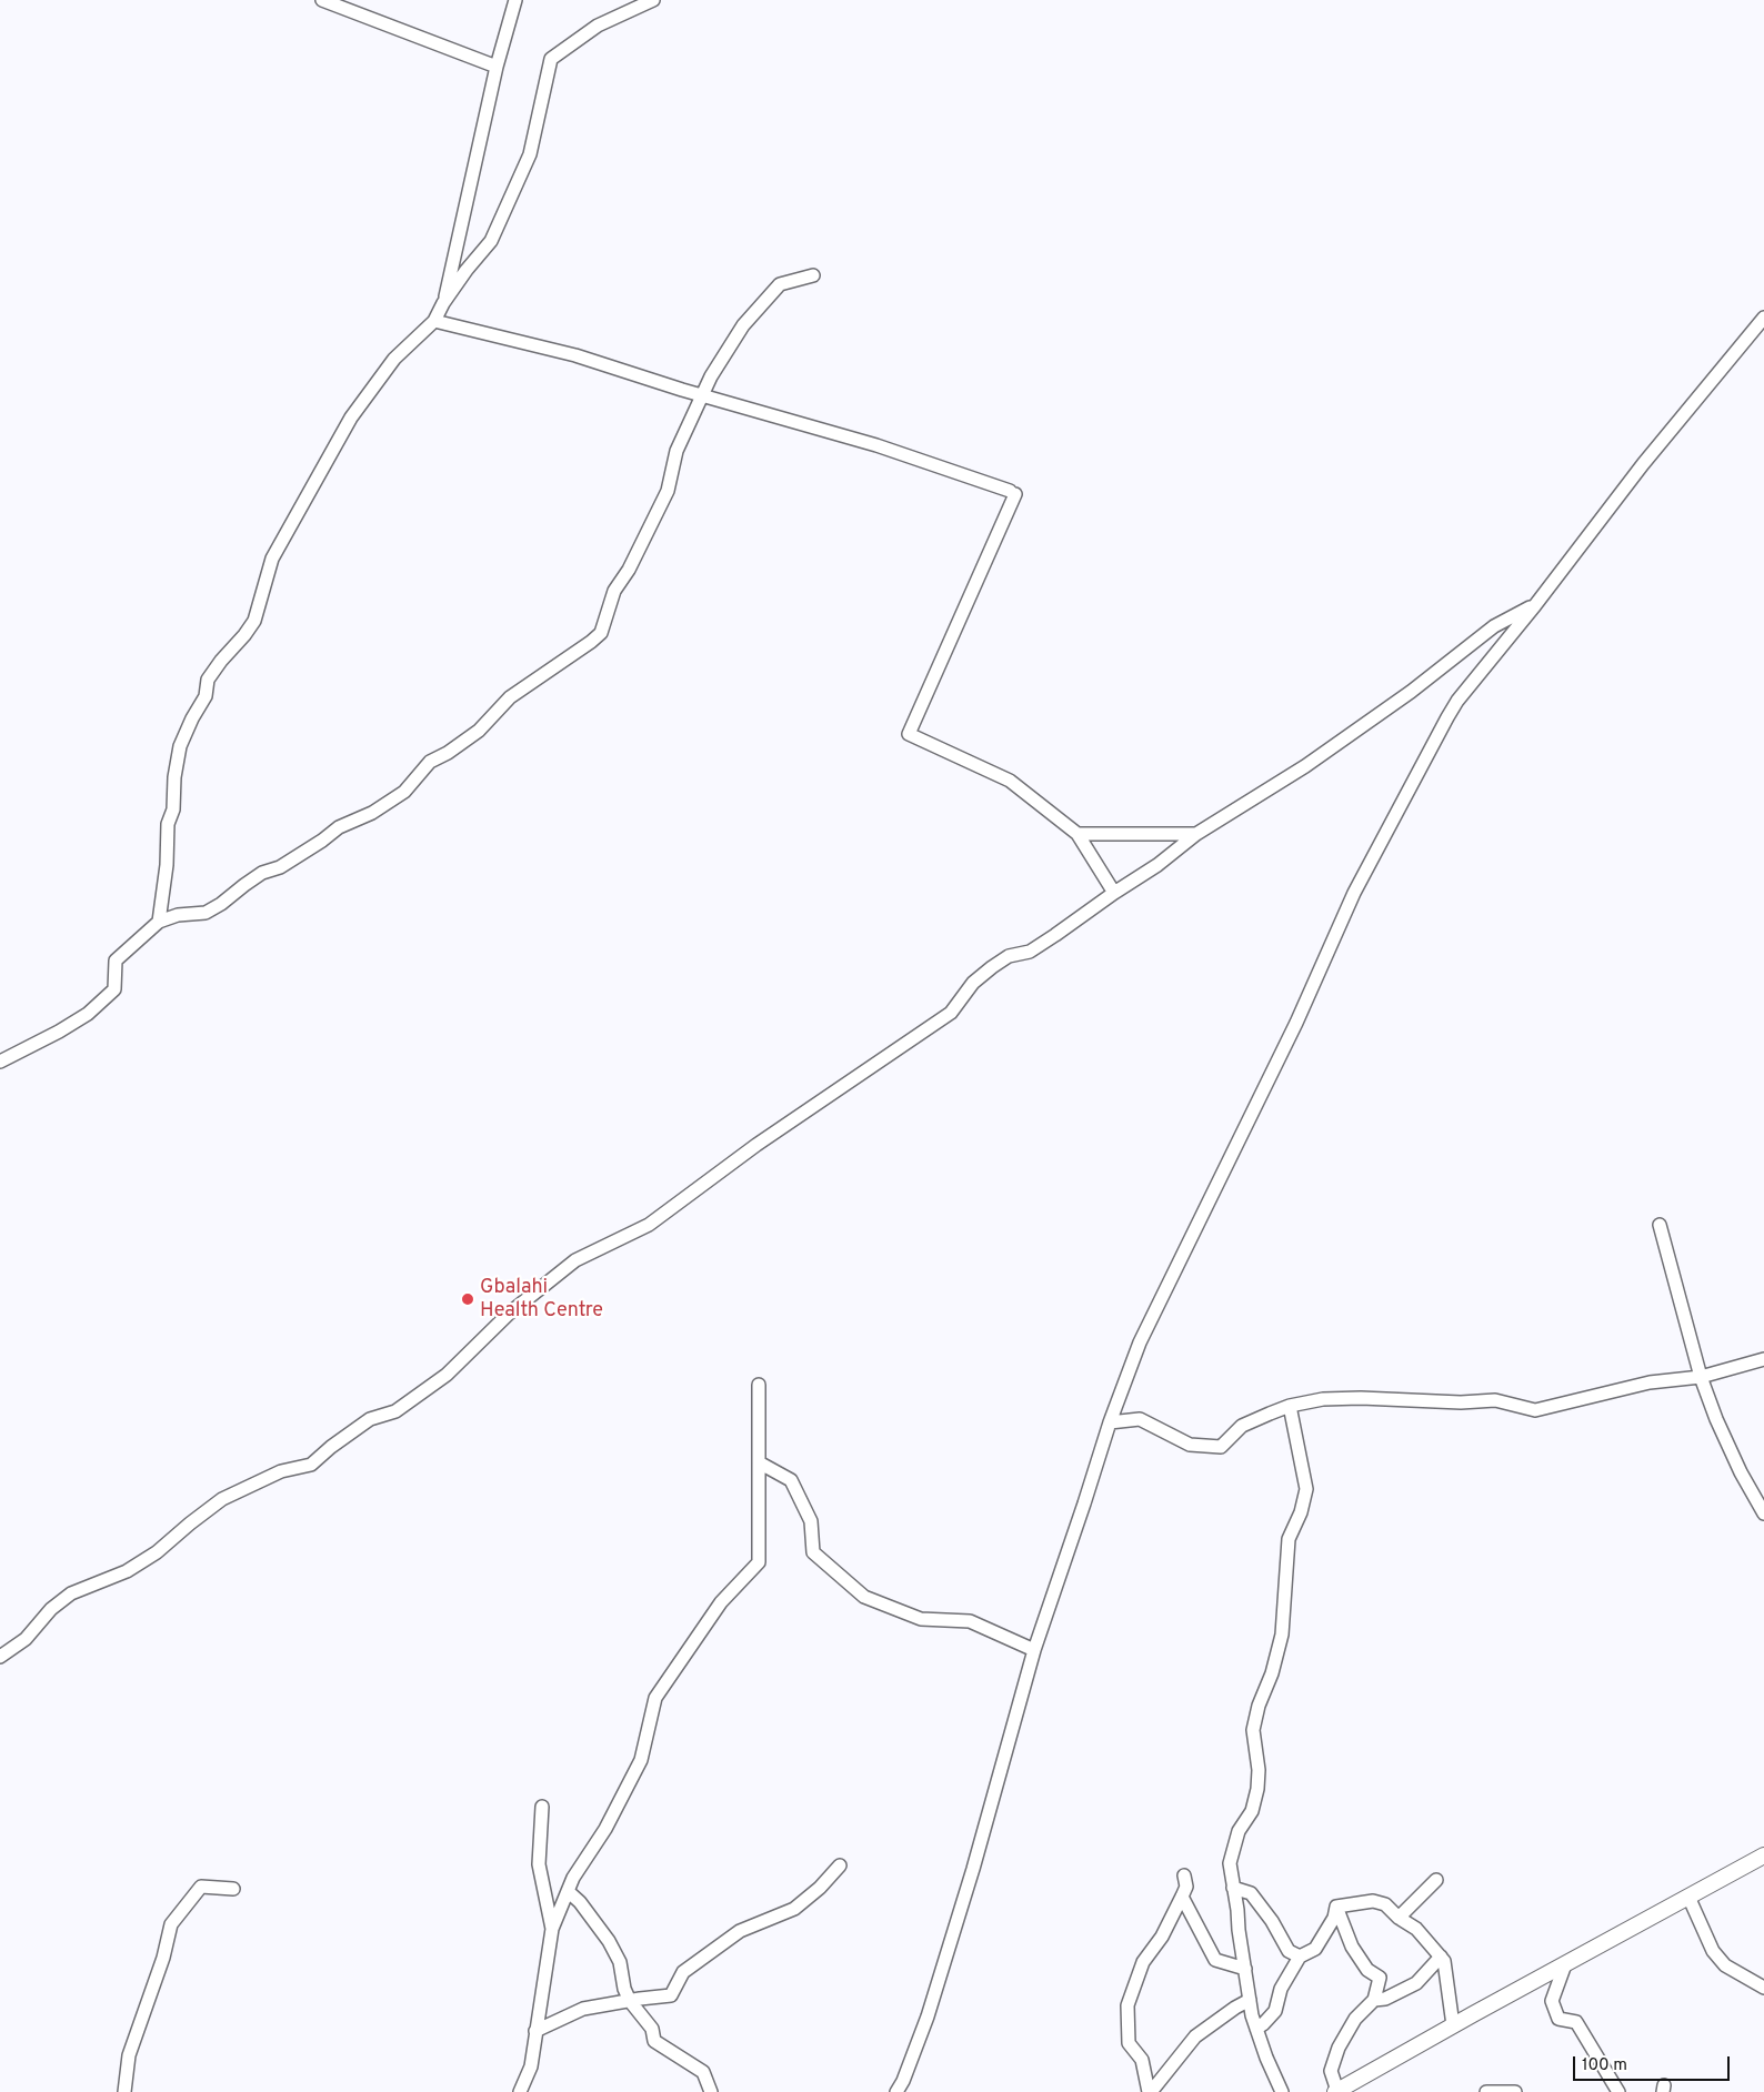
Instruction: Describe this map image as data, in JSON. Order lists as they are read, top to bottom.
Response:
{
  "places": ["Gbalahi Health Centre"],
  "scale_bar": "100 m"
}
